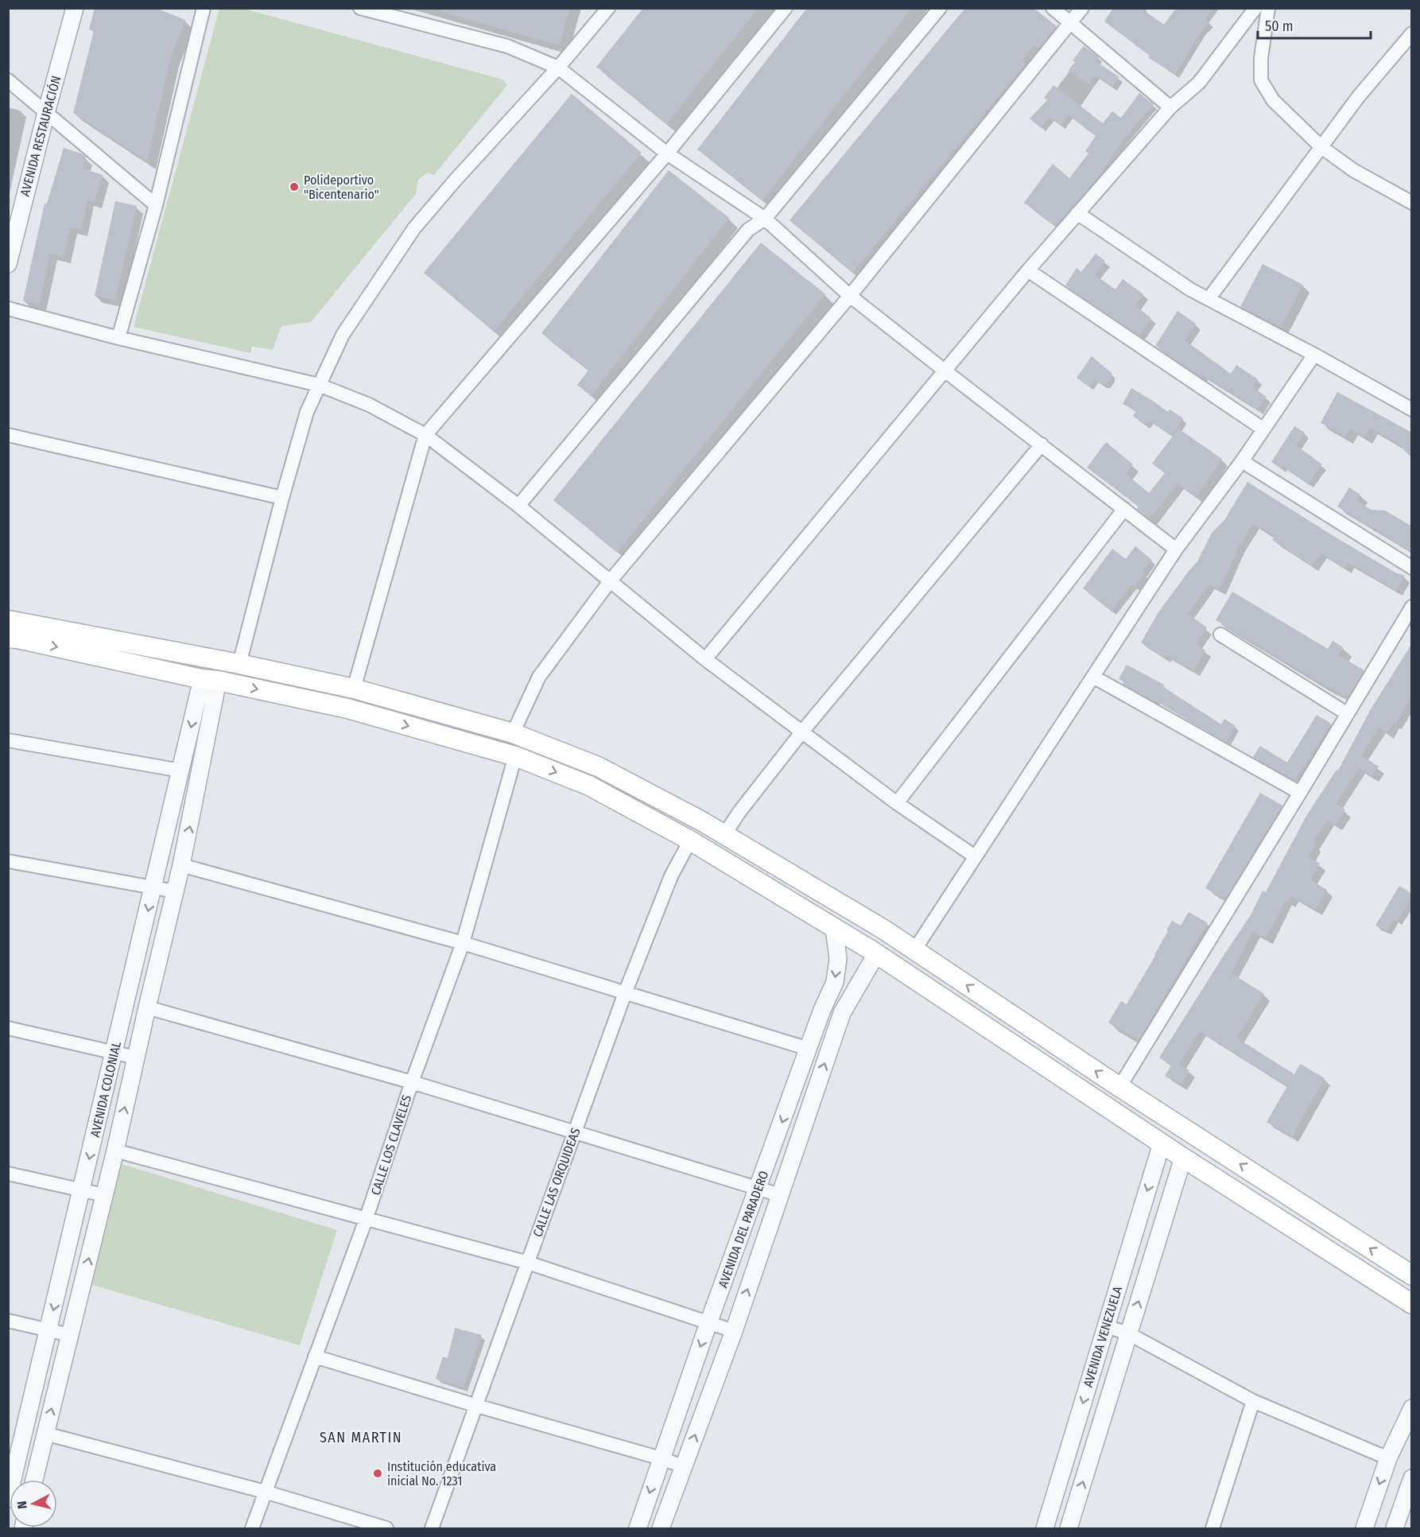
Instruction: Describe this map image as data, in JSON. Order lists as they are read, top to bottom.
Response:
{
  "streets": {
    "street": [
      "AVENIDA RESTAURACIÓN",
      "AVENIDA COLONIAL",
      "CALLE LOS CLAVELES",
      "CALLE LAS ORQUIDEAS",
      "AVENIDA DEL PARADERO",
      "AVENIDA VENEZUELA"
    ]
  },
  "districts": ["SAN MARTIN"],
  "places": ["Polideportivo \"Bicentenario\"", "Institución educativa inicial No. 1231"],
  "scale_bar": "50 m",
  "north": "left"
}
